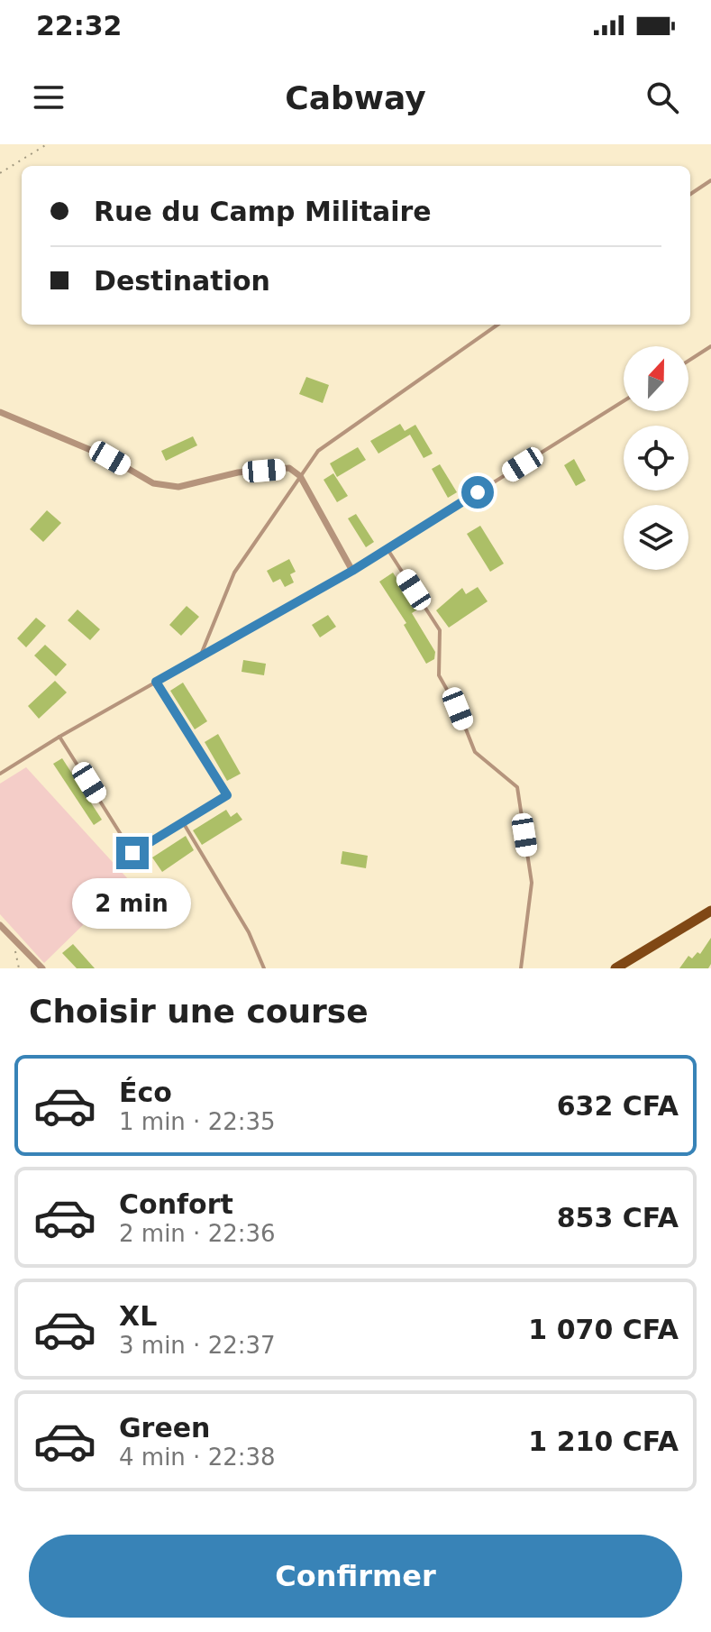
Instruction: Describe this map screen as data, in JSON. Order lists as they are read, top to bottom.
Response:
{
  "north": "top",
  "page": {
    "status": "22:32",
    "header": "Cabway",
    "banner": ["Rue du Camp Militaire", "Destination"],
    "bubble": "2 min",
    "heading": "Choisir une course",
    "list": [
      {
        "name": "Éco",
        "note": "1 min · 22:35",
        "value": "632 CFA"
      },
      {
        "name": "Confort",
        "note": "2 min · 22:36",
        "value": "853 CFA"
      },
      {
        "name": "XL",
        "note": "3 min · 22:37",
        "value": "1 070 CFA"
      },
      {
        "name": "Green",
        "note": "4 min · 22:38",
        "value": "1 210 CFA"
      }
    ],
    "buttons": "Confirmer"
  }
}
